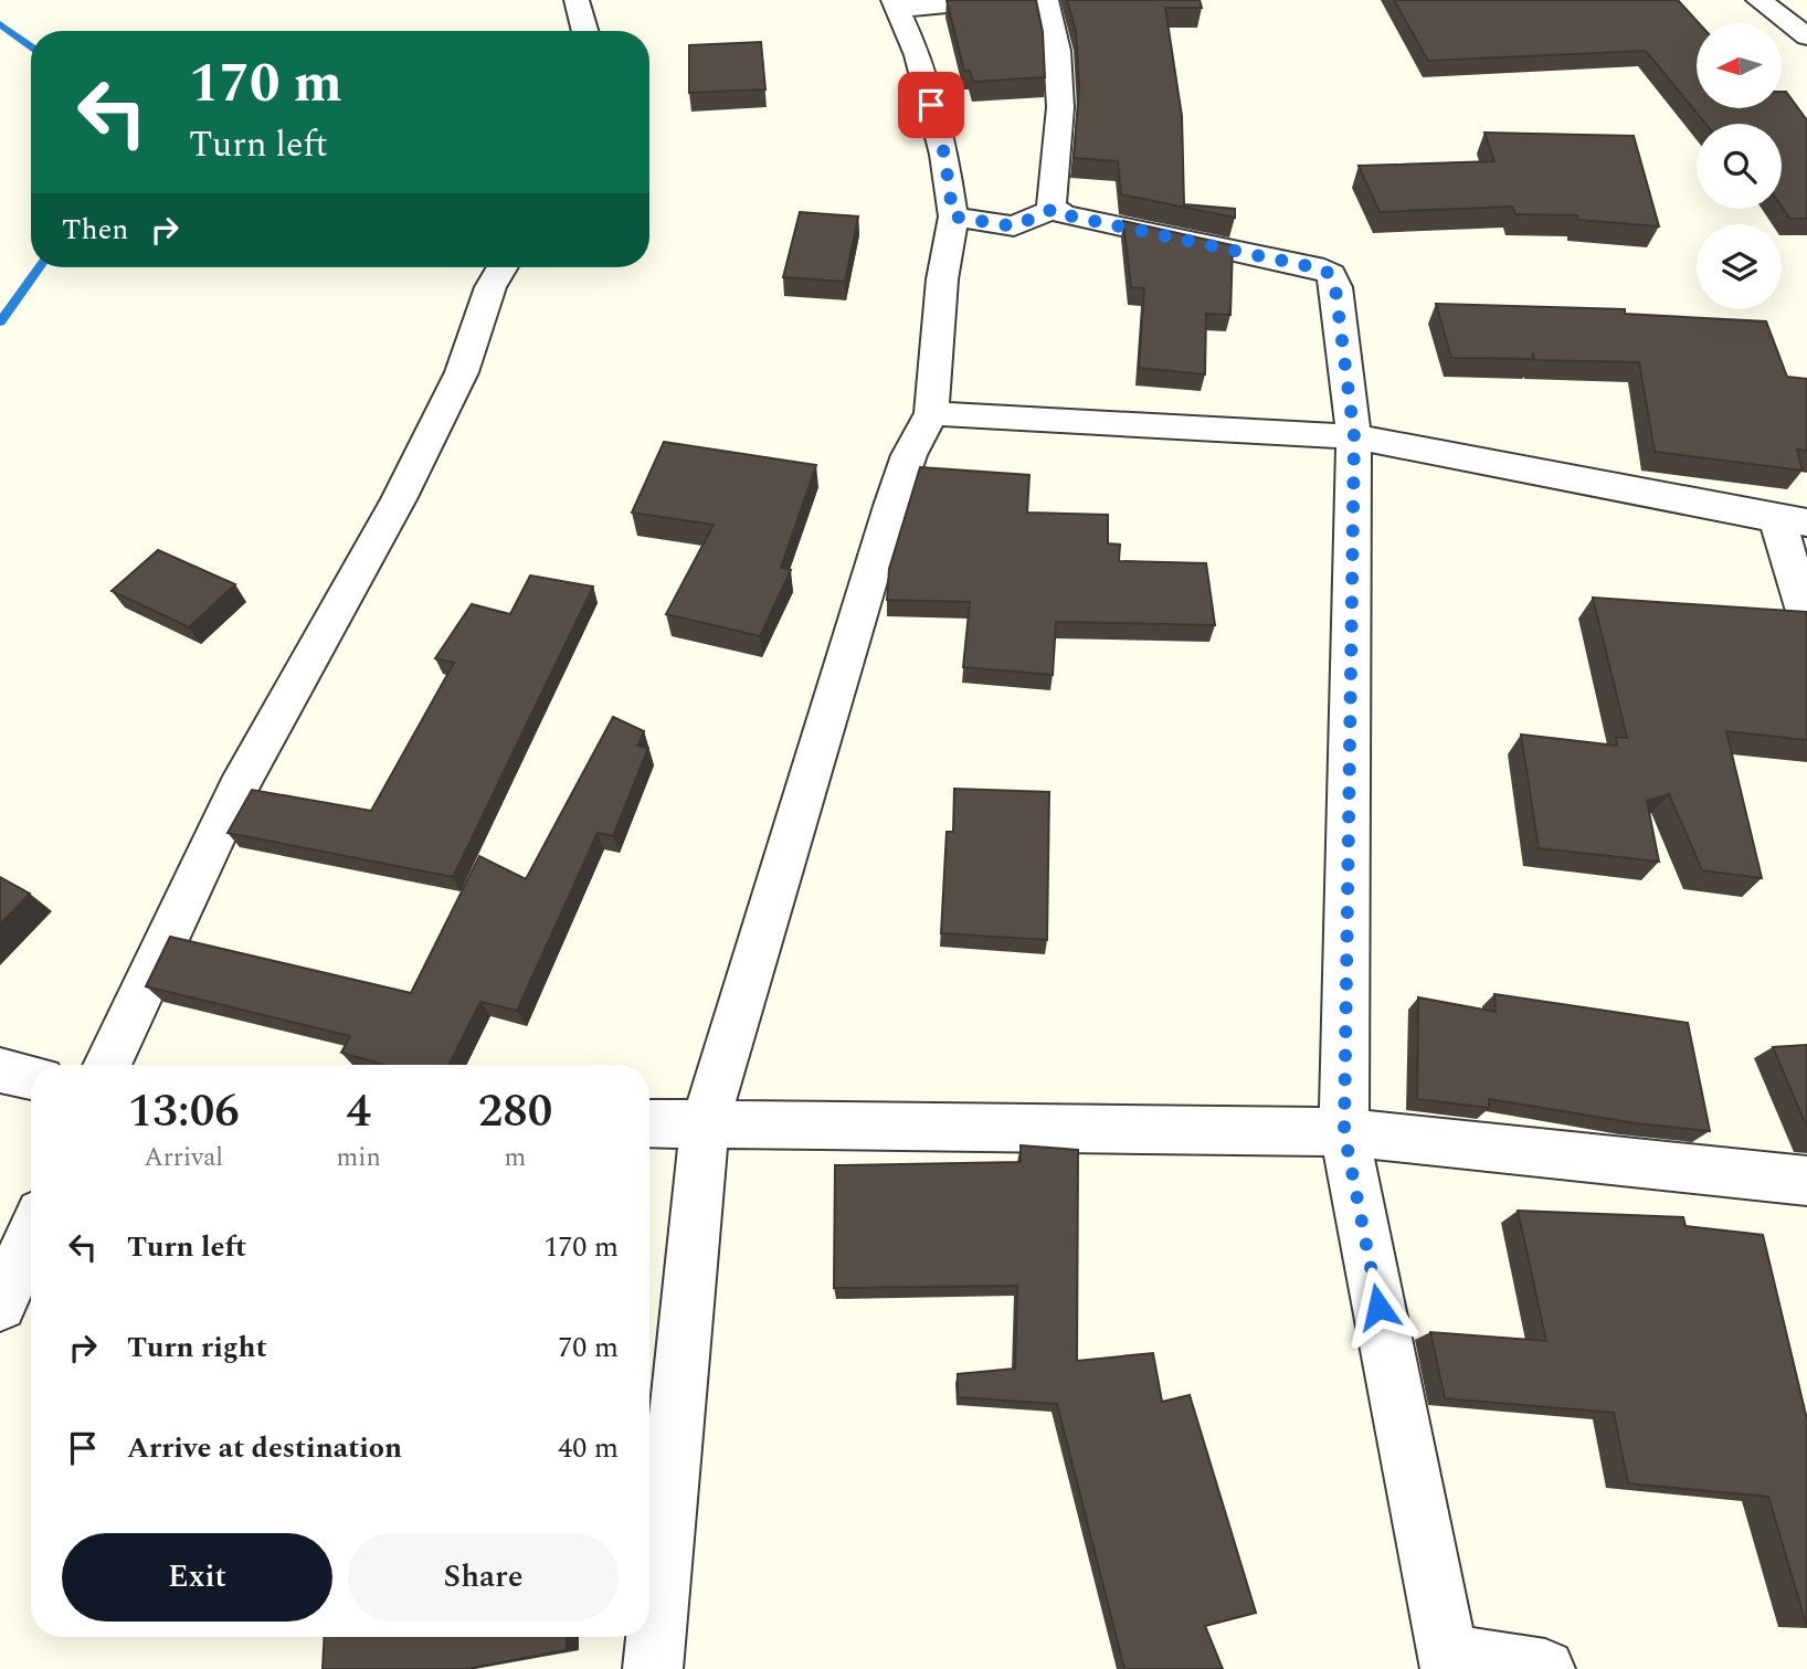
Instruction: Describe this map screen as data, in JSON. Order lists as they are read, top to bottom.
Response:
{
  "north": "left",
  "page": {
    "turn": ["170 m", "Turn left"],
    "then": "Then",
    "eta": [
      "13:06",
      "Arrival",
      "4",
      "min",
      "280",
      "m"
    ],
    "list": [
      {
        "name": "Turn left",
        "value": "170 m"
      },
      {
        "name": "Turn right",
        "value": "70 m"
      },
      {
        "name": "Arrive at destination",
        "value": "40 m"
      }
    ],
    "buttons": ["Exit", "Share"]
  }
}
